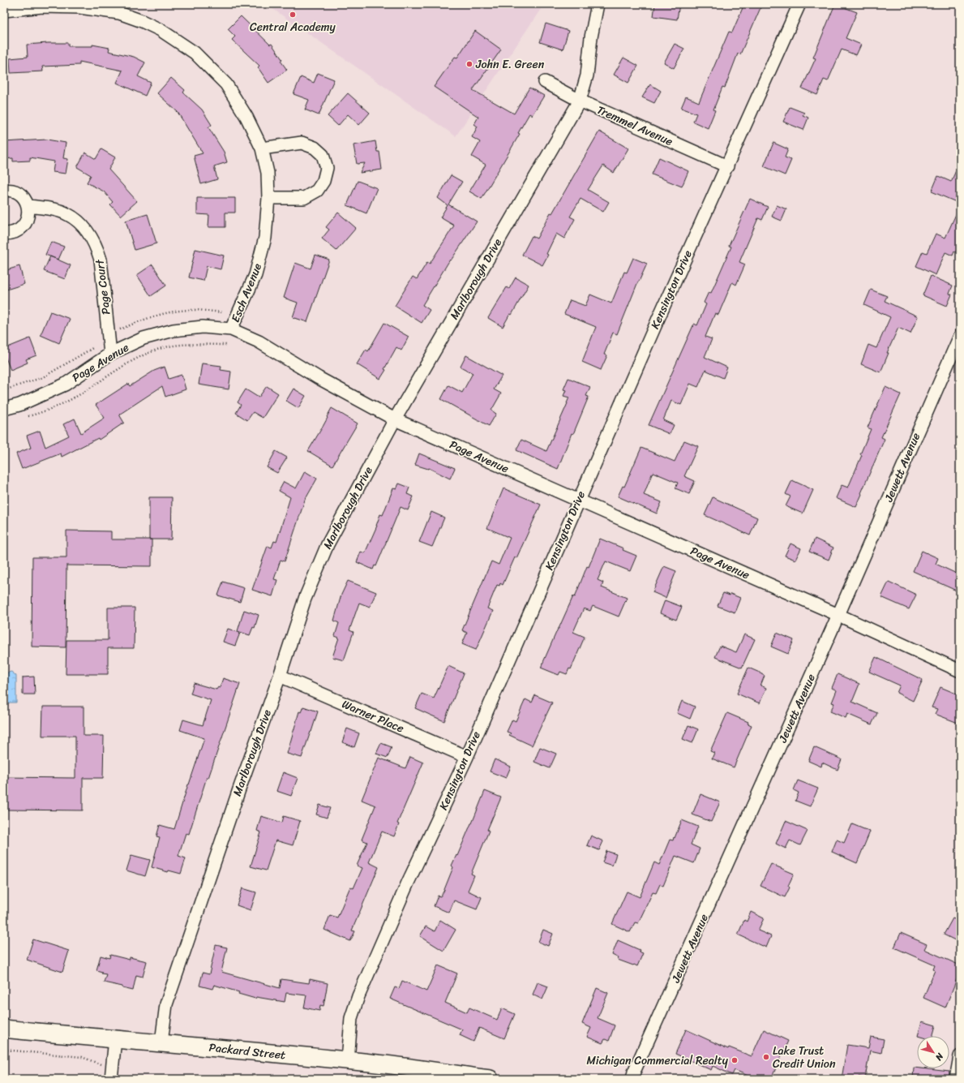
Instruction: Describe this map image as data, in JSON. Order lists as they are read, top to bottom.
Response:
{
  "streets": {
    "main road": ["Packard Street"],
    "street": [
      "Tremmel Avenue",
      "Marlborough Drive",
      "Page Court",
      "Kensington Drive",
      "Esch Avenue",
      "Page Avenue",
      "Jewett Avenue",
      "Warner Place"
    ]
  },
  "crossings": [
    ["Tremmel Avenue", "Marlborough Drive"],
    ["Tremmel Avenue", "Kensington Drive"],
    ["Marlborough Drive", "Page Avenue"],
    ["Marlborough Drive", "Warner Place"],
    ["Marlborough Drive", "Packard Street"],
    ["Page Court", "Page Avenue"],
    ["Kensington Drive", "Page Avenue"],
    ["Kensington Drive", "Warner Place"],
    ["Kensington Drive", "Packard Street"],
    ["Esch Avenue", "Page Avenue"],
    ["Page Avenue", "Jewett Avenue"]
  ],
  "places": [
    "Central Academy",
    "John E. Green",
    "Lake Trust Credit Union",
    "Michigan Commercial Realty"
  ],
  "north": "bottom right"
}
